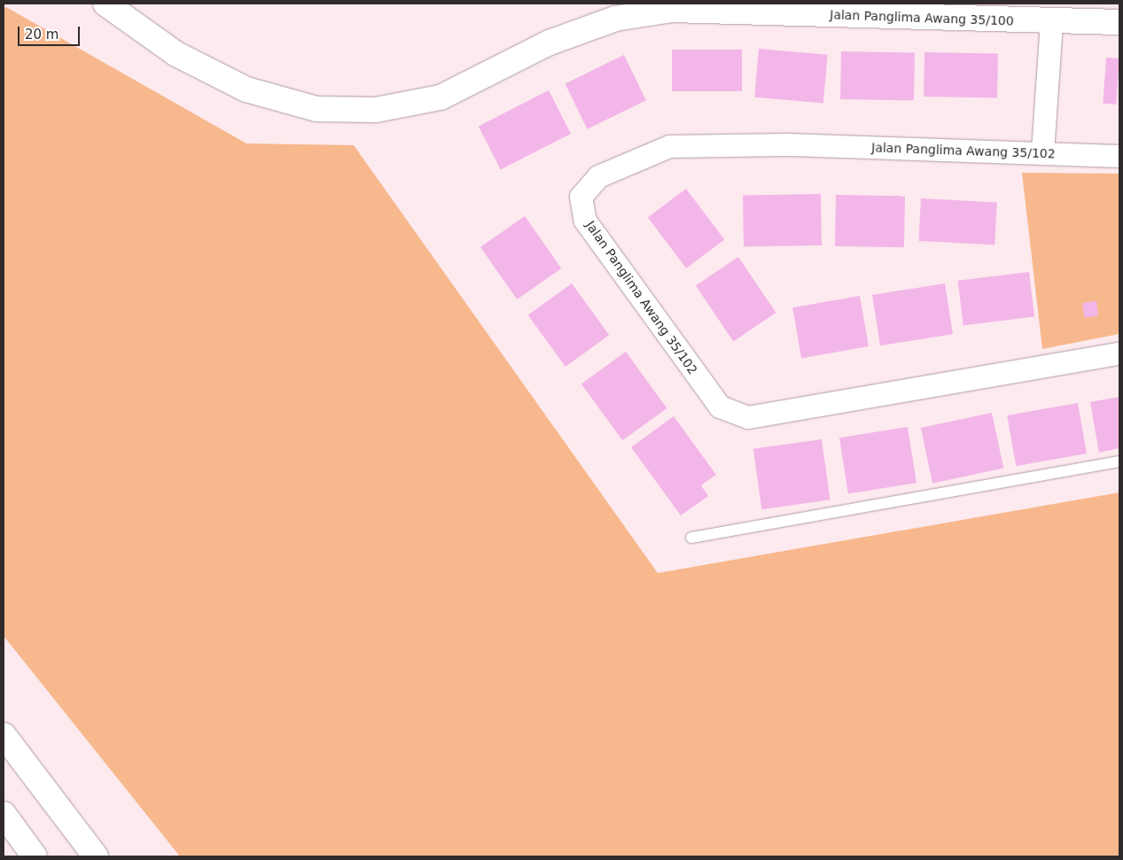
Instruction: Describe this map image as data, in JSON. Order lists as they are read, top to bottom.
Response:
{
  "streets": {
    "street": ["Jalan Panglima Awang 35/100", "Jalan Panglima Awang 35/102"]
  },
  "scale_bar": "20 m"
}
